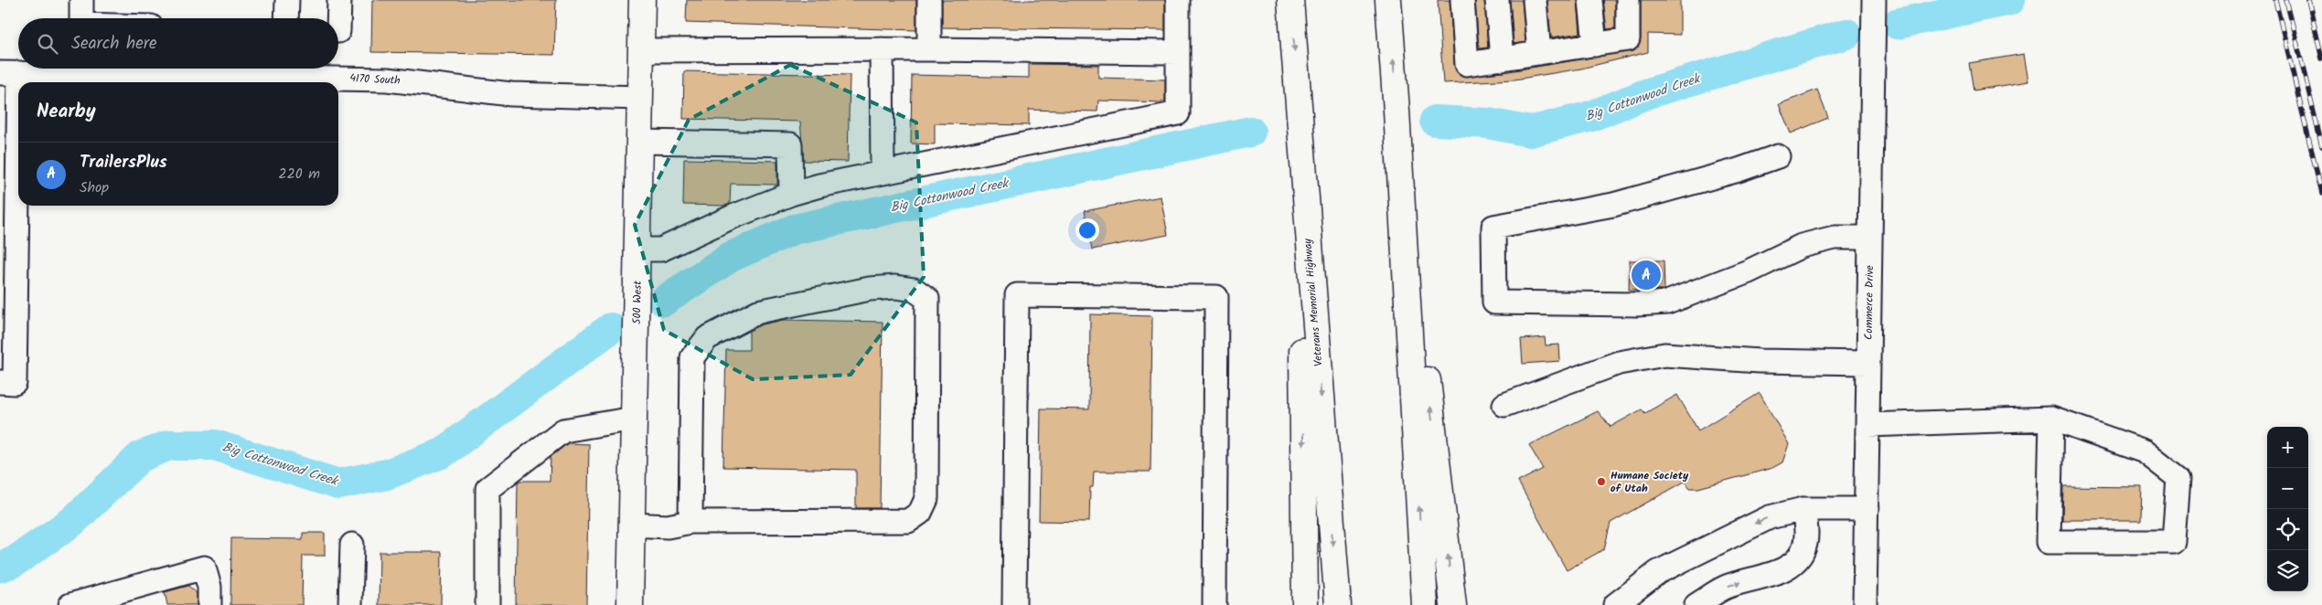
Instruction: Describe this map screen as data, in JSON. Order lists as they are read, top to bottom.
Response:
{
  "streets": {
    "main road": ["500 West", "Veterans Memorial Highway"],
    "street": ["4170 South", "Commerce Drive"]
  },
  "crossings": [
    ["4170 South", "500 West"]
  ],
  "water": ["Big Cottonwood Creek"],
  "places": ["Humane Society of Utah"],
  "page": {
    "search": "Search here",
    "heading": "Nearby",
    "list": [
      {
        "mark": "A",
        "name": "TrailersPlus",
        "note": "Shop",
        "value": "220 m"
      }
    ],
    "pins": "A",
    "map_buttons": ["+", "−"]
  }
}
